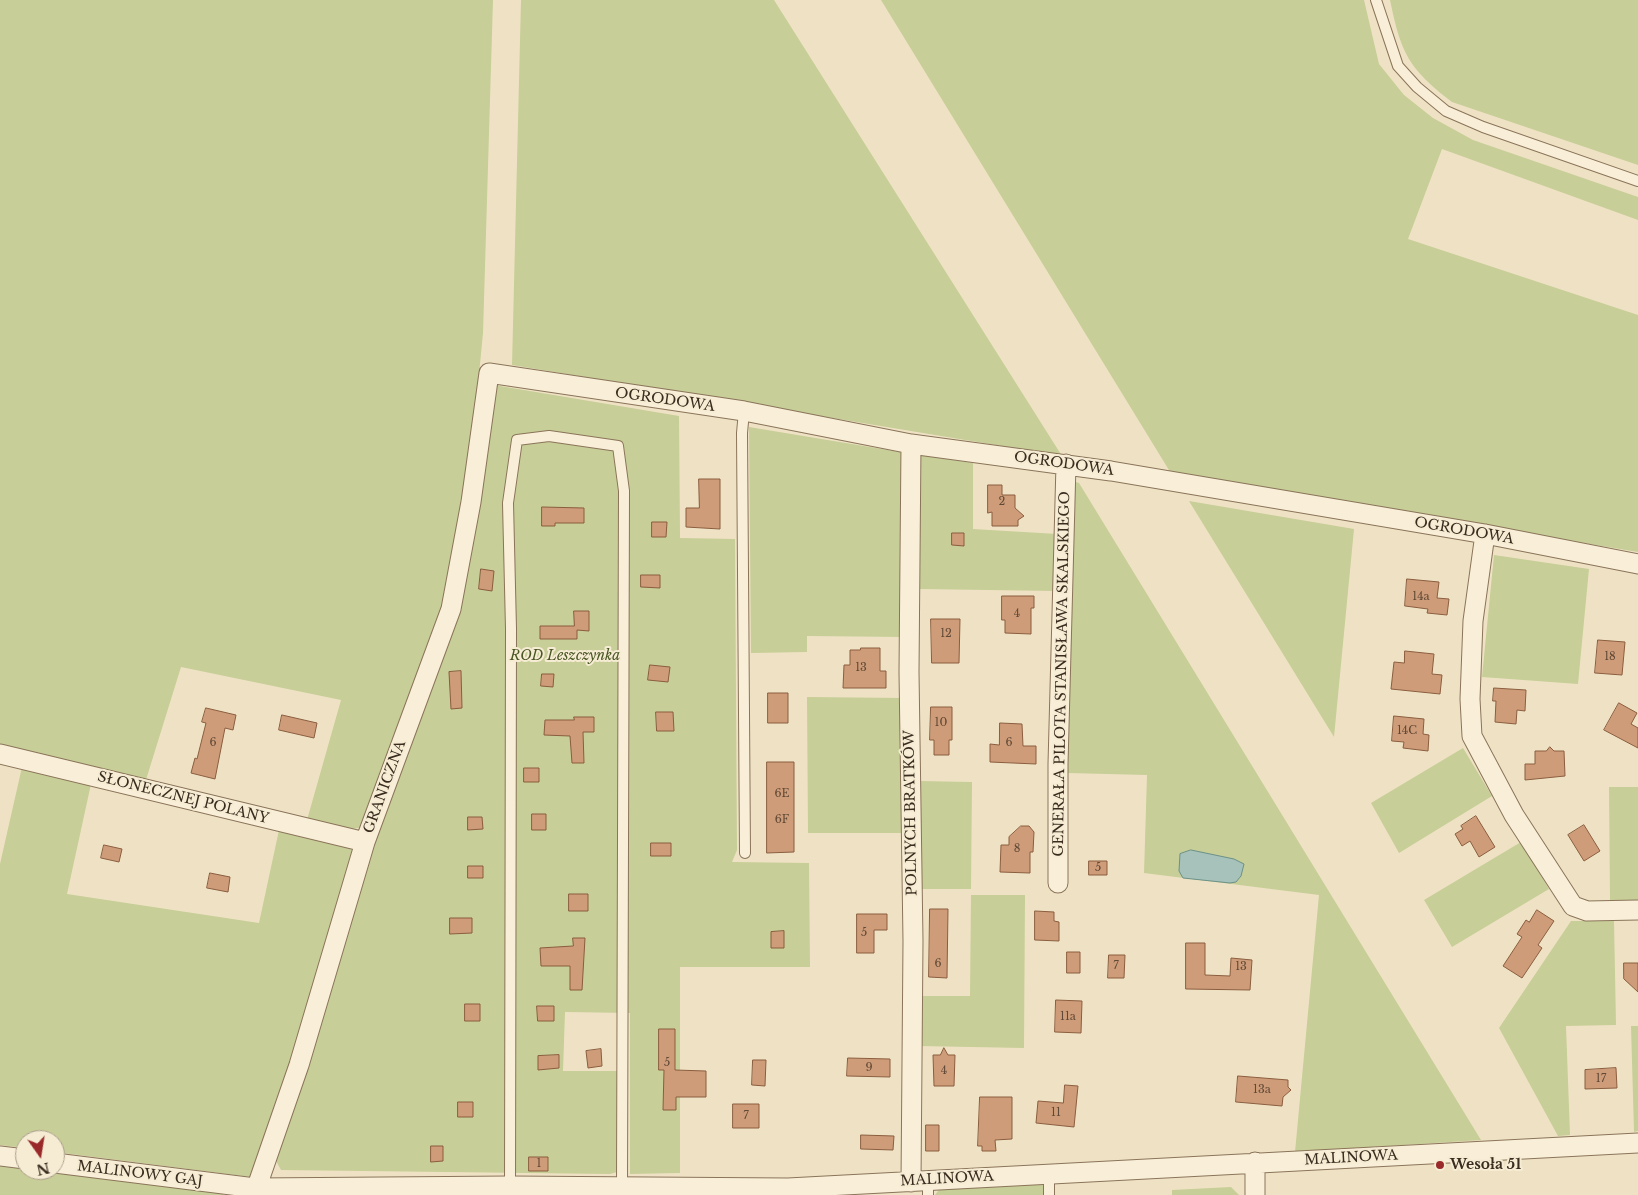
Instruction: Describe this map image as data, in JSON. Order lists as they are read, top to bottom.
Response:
{
  "streets": {
    "street": [
      "OGRODOWA",
      "GENERAŁA PILOTA STANISŁAWA SKALSKIEGO",
      "GRANICZNA",
      "SŁONECZNEJ POLANY",
      "POLNYCH BRATKÓW",
      "MALINOWA",
      "MALINOWY GAJ"
    ]
  },
  "crossings": [
    ["OGRODOWA", "GENERAŁA PILOTA STANISŁAWA SKALSKIEGO"],
    ["OGRODOWA", "GRANICZNA"],
    ["OGRODOWA", "POLNYCH BRATKÓW"],
    ["GRANICZNA", "SŁONECZNEJ POLANY"],
    ["GRANICZNA", "MALINOWA"],
    ["GRANICZNA", "MALINOWY GAJ"],
    ["POLNYCH BRATKÓW", "MALINOWA"],
    ["MALINOWA", "MALINOWY GAJ"]
  ],
  "parks": ["ROD Leszczynka"],
  "places": ["Wesoła 51"],
  "house_numbers": [
    "2",
    "14a",
    "4",
    "12",
    "18",
    "13",
    "10",
    "14C",
    "6",
    "6",
    "6E",
    "6F",
    "8",
    "5",
    "5",
    "6",
    "7",
    "13",
    "11a",
    "5",
    "9",
    "4",
    "17",
    "13a",
    "11",
    "7",
    "1"
  ],
  "north": "bottom"
}
